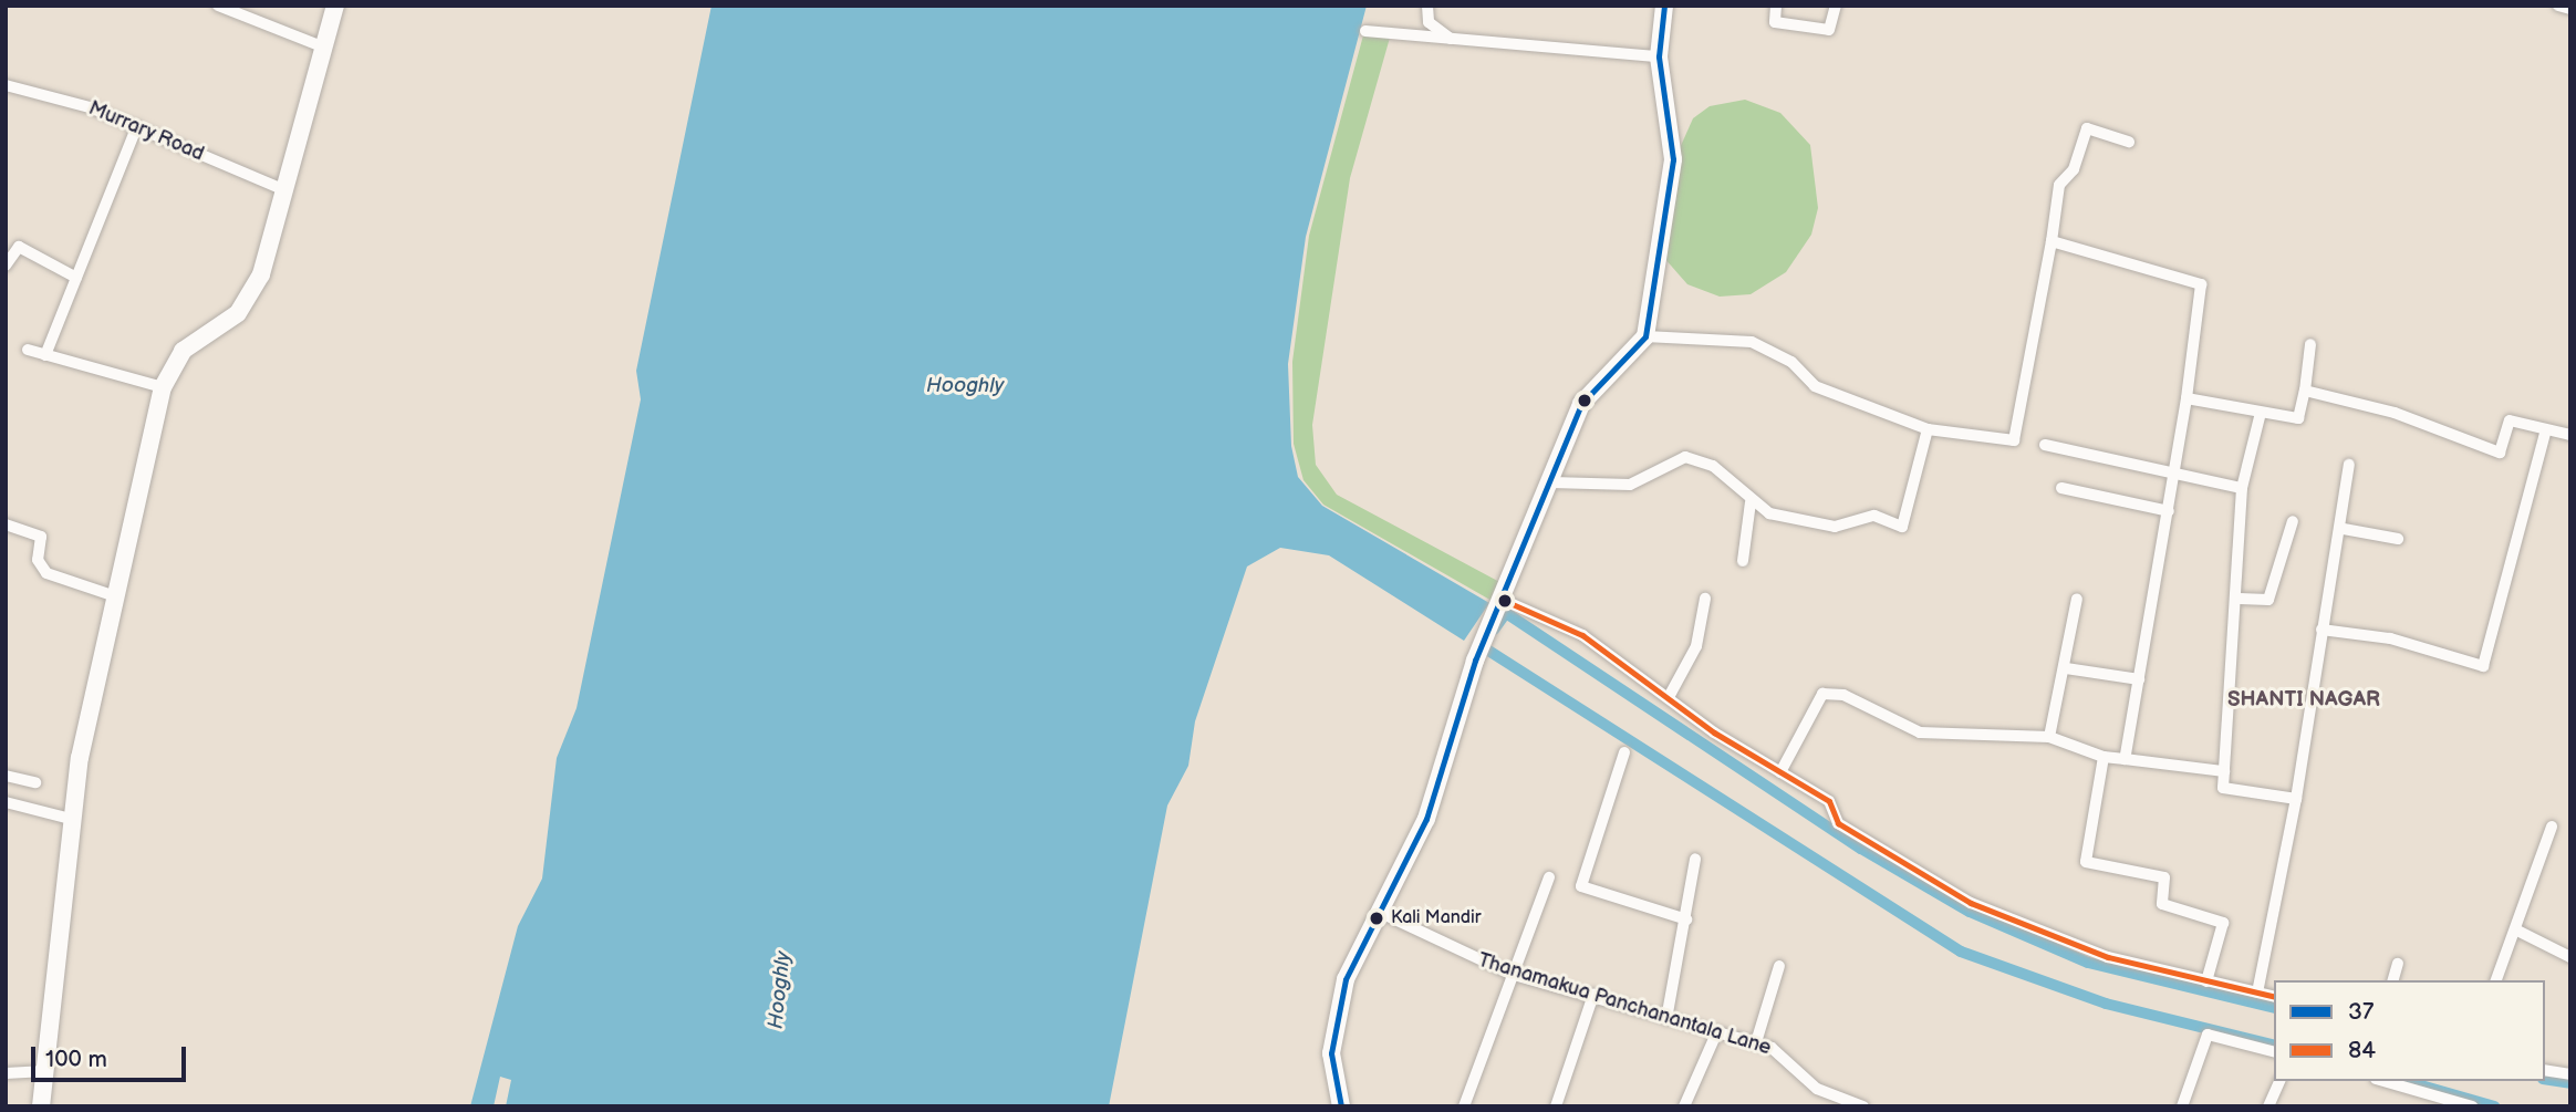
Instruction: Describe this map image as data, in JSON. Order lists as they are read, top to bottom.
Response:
{
  "streets": {
    "street": ["Murrary Road", "Thanamakua Panchanantala Lane"]
  },
  "districts": ["SHANTI NAGAR"],
  "water": ["Hooghly"],
  "places": ["Kali Mandir"],
  "lines": ["transit line 37", "transit line 84"],
  "legend": ["37", "84"],
  "scale_bar": "100 m"
}
